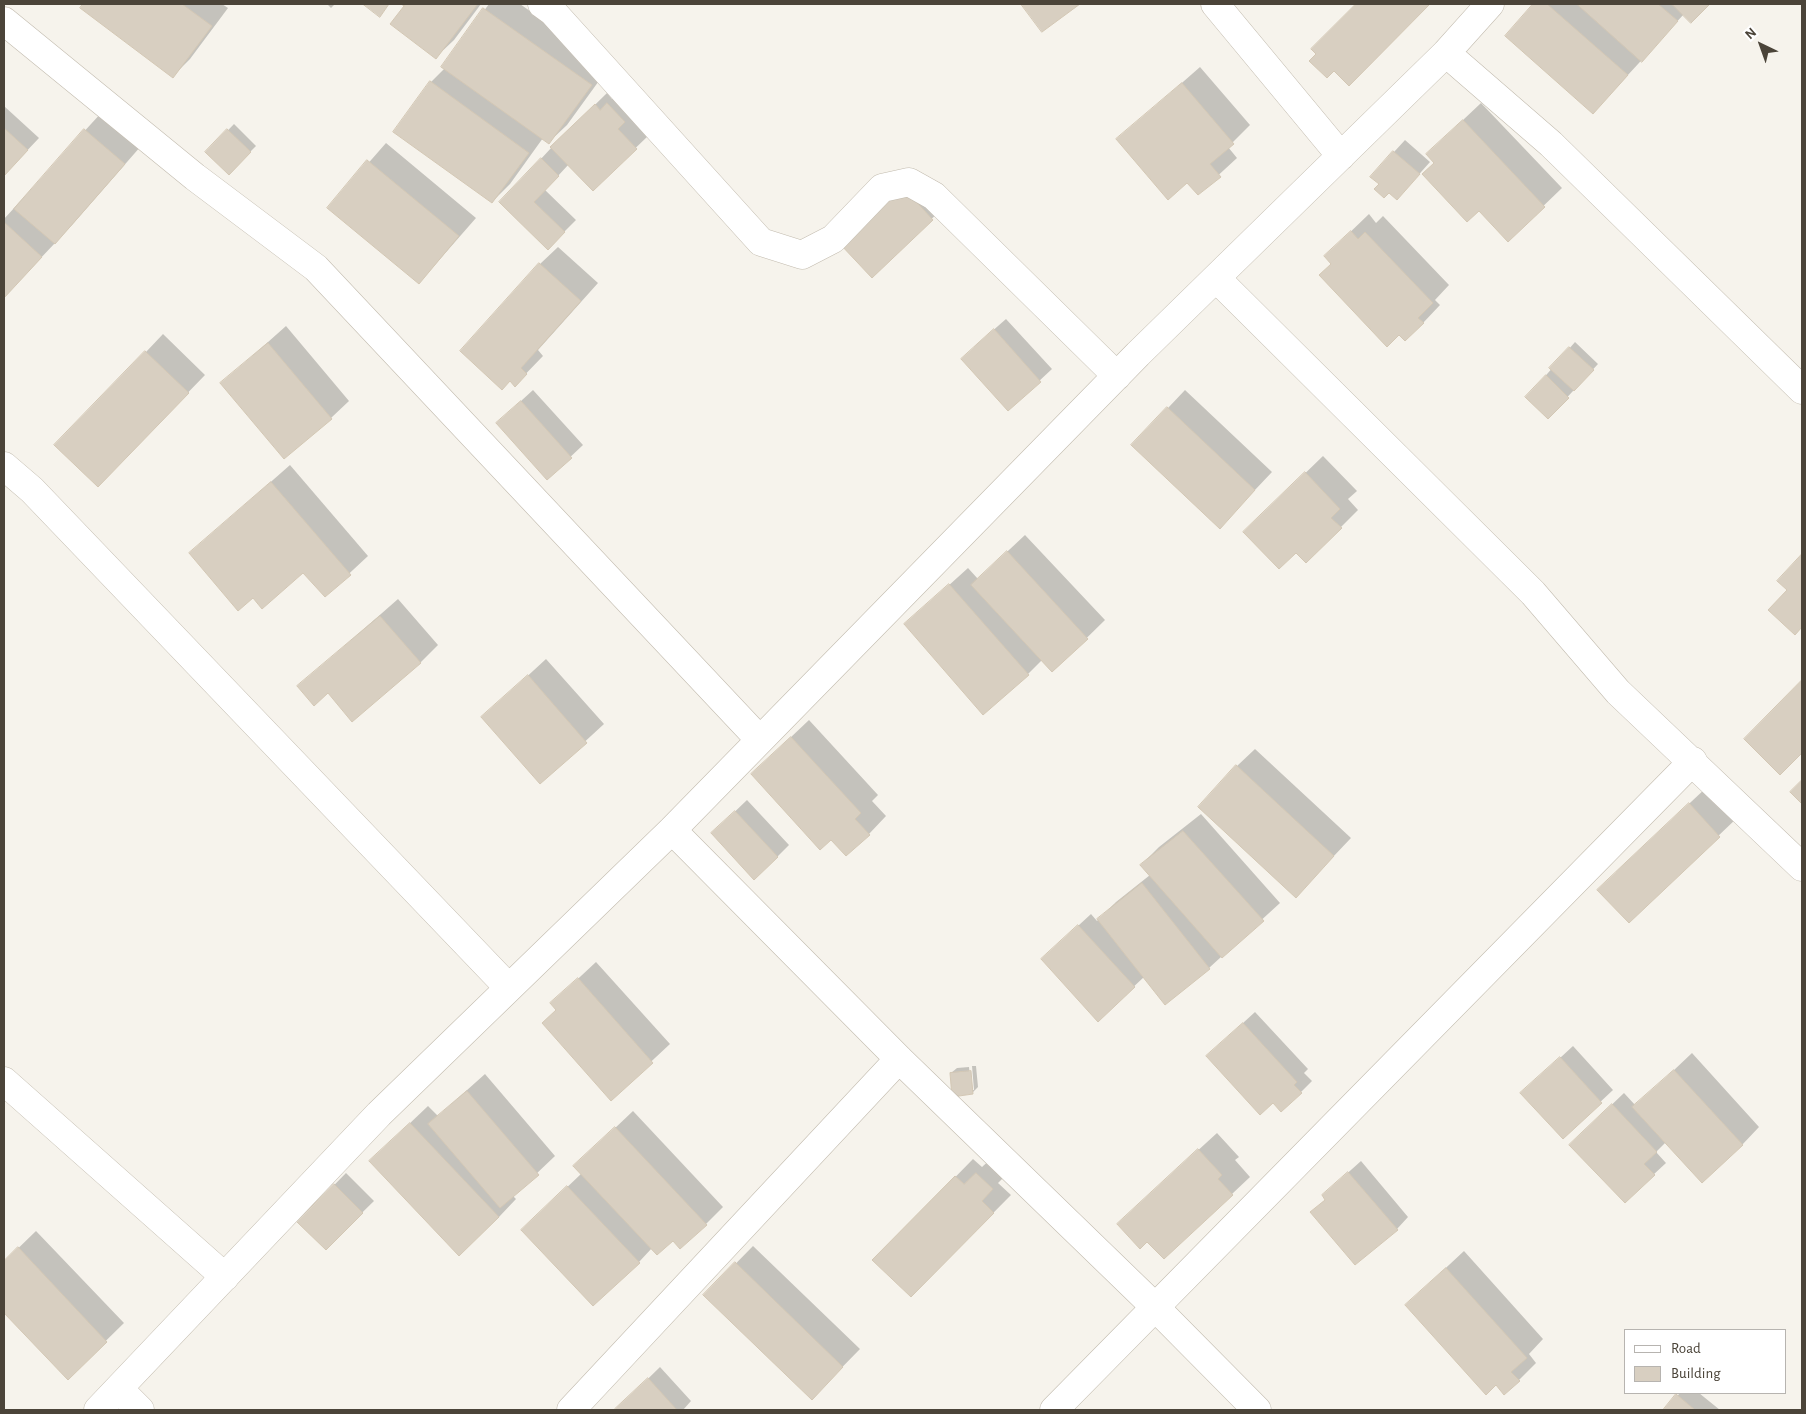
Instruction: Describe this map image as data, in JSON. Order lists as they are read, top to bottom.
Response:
{
  "legend": ["Road", "Building"],
  "north": "top left"
}
